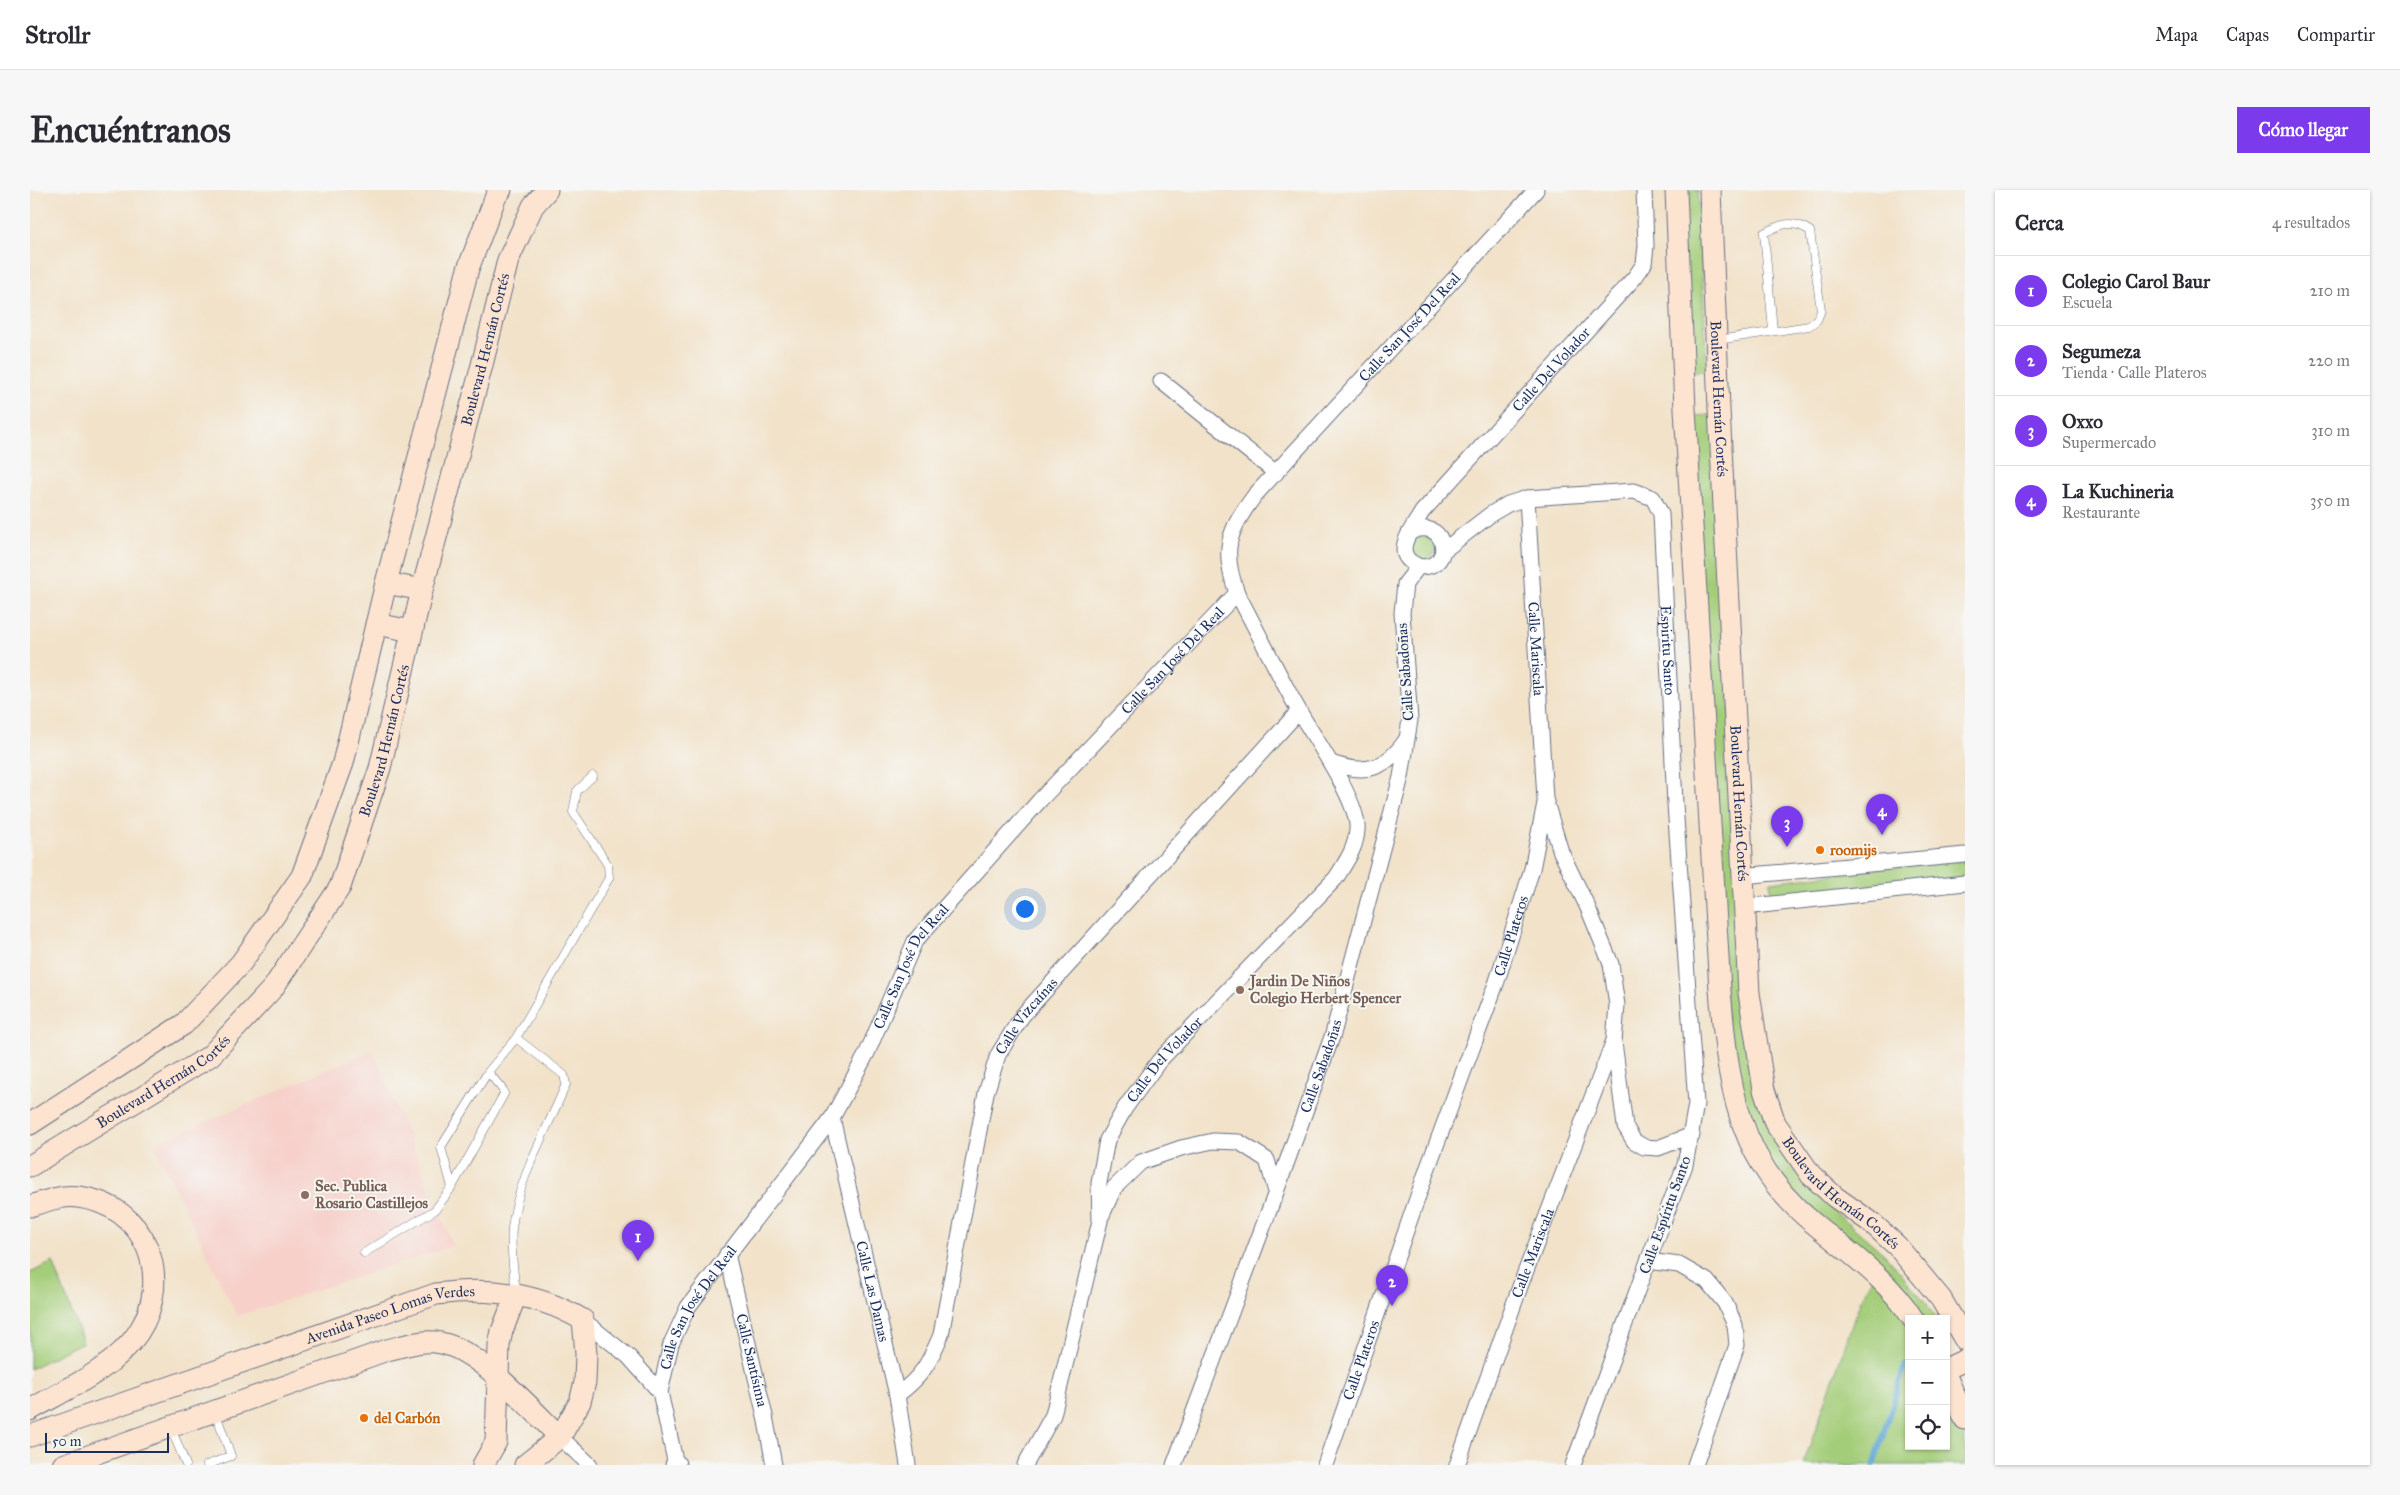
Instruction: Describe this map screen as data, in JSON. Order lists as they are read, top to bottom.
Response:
{
  "streets": {
    "main road": ["Boulevard Hernán Cortés", "Avenida Paseo Lomas Verdes"],
    "street": [
      "Calle San José Del Real",
      "Calle Del Volador",
      "Calle Mariscala",
      "Espiritu Santo",
      "Calle Sabadoñas",
      "Calle Plateros",
      "Calle Vizcaínas",
      "Calle Espíritu Santo",
      "Calle Las Damas",
      "Calle Santísima"
    ]
  },
  "crossings": [
    ["Calle San José Del Real", "Calle Del Volador"],
    ["Calle San José Del Real", "Calle Vizcaínas"],
    ["Calle San José Del Real", "Calle Las Damas"],
    ["Calle San José Del Real", "Avenida Paseo Lomas Verdes"],
    ["Calle San José Del Real", "Calle Santísima"],
    ["Calle Del Volador", "Calle Sabadoñas"],
    ["Calle Del Volador", "Calle Vizcaínas"],
    ["Calle Mariscala", "Espiritu Santo"],
    ["Calle Mariscala", "Calle Plateros"],
    ["Espiritu Santo", "Calle Espíritu Santo"],
    ["Calle Vizcaínas", "Calle Las Damas"]
  ],
  "places": [
    "roomijs",
    "Jardin De Niños Colegio Herbert Spencer",
    "Sec. Publica Rosario Castillejos",
    "del Carbón"
  ],
  "scale_bar": "50 m",
  "page": {
    "header": "Strollr",
    "nav": ["Mapa", "Capas", "Compartir"],
    "buttons": "Cómo llegar",
    "title": "Encuéntranos",
    "heading": ["Cerca", "4 resultados"],
    "list": [
      {
        "mark": "1",
        "name": "Colegio Carol Baur",
        "note": "Escuela",
        "value": "210 m"
      },
      {
        "mark": "2",
        "name": "Segumeza",
        "note": "Tienda · Calle Plateros",
        "value": "220 m"
      },
      {
        "mark": "3",
        "name": "Oxxo",
        "note": "Supermercado",
        "value": "310 m"
      },
      {
        "mark": "4",
        "name": "La Kuchineria",
        "note": "Restaurante",
        "value": "350 m"
      }
    ],
    "pins": [
      "4",
      "3",
      "1",
      "2"
    ],
    "map_buttons": ["+", "−"],
    "scale": "50 m"
  }
}
